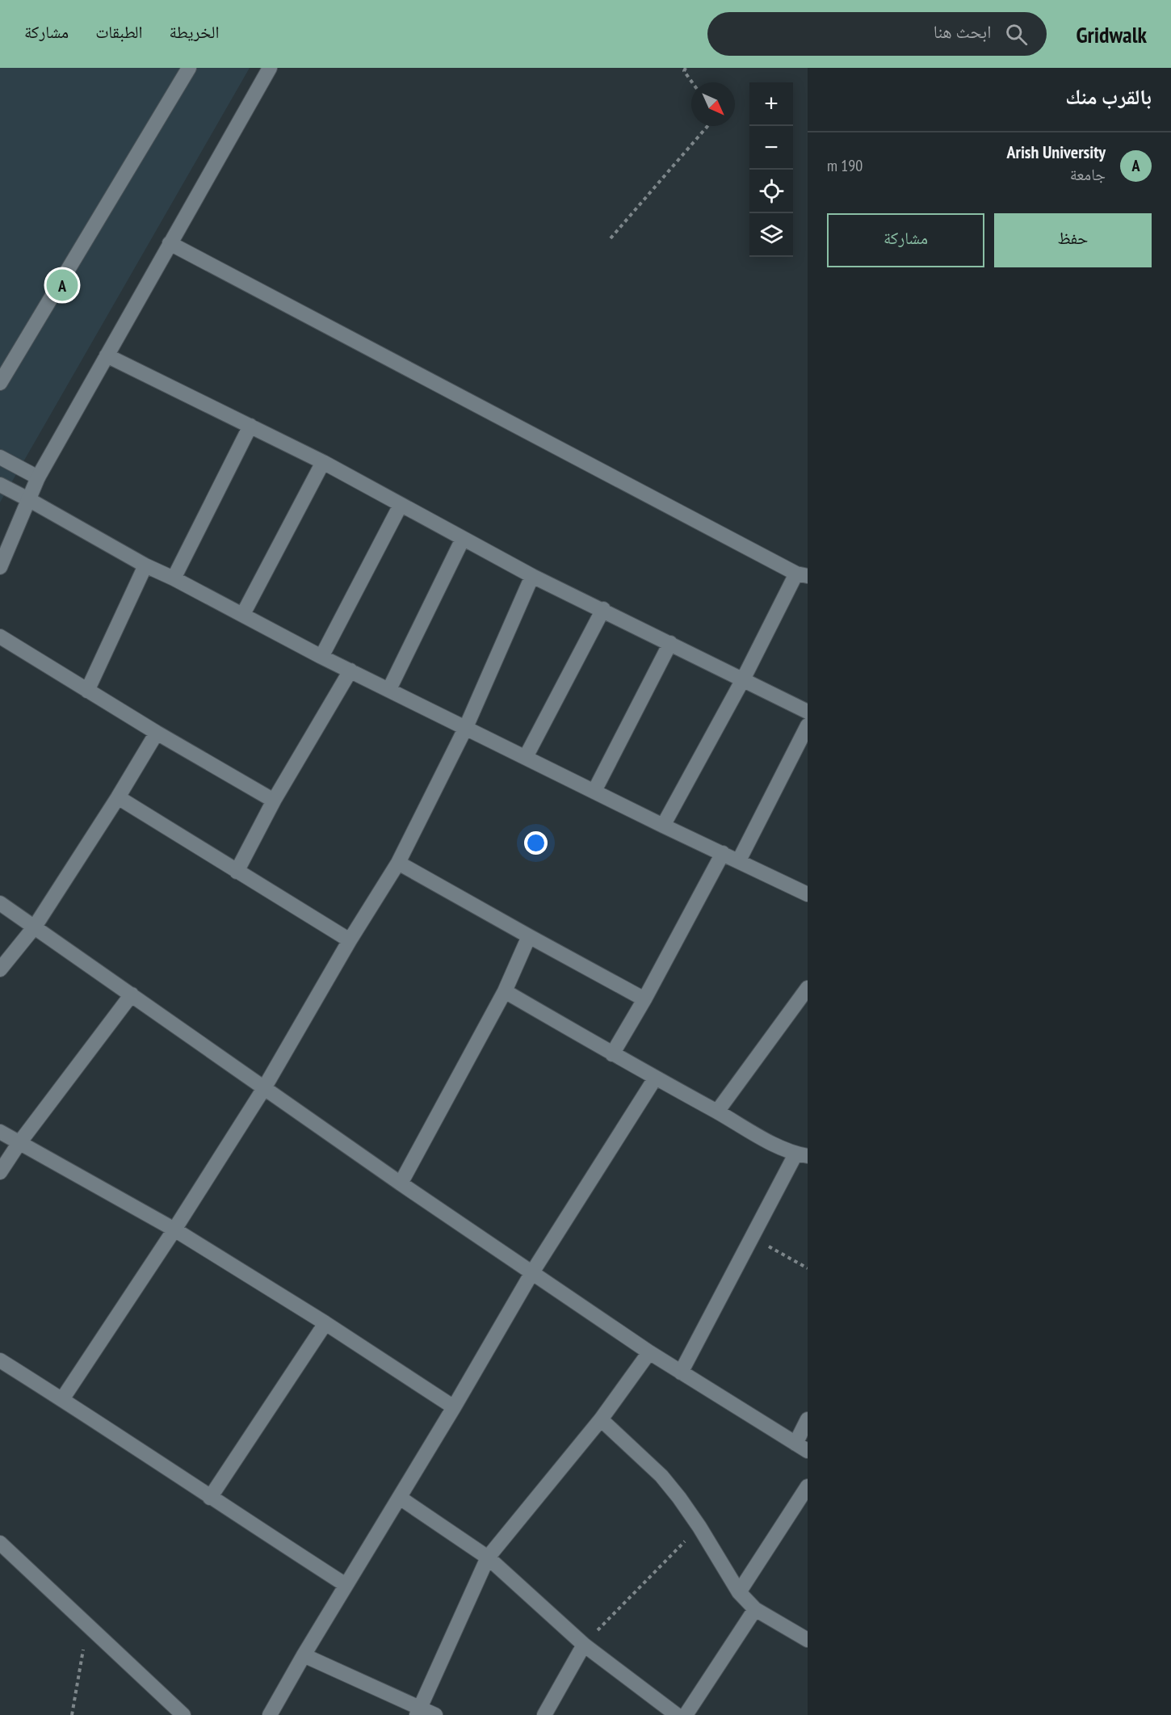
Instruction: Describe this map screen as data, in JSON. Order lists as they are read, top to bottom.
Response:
{
  "north": "bottom right",
  "page": {
    "header": "Gridwalk",
    "search": "ابحث هنا",
    "nav": ["الخريطة", "الطبقات", "مشاركة"],
    "heading": "بالقرب منك",
    "map_buttons": ["+", "−"],
    "list": [
      {
        "mark": "A",
        "name": "Arish University",
        "note": "جامعة",
        "value": "190 m"
      }
    ],
    "buttons": ["حفظ", "مشاركة"],
    "pins": "A"
  }
}
